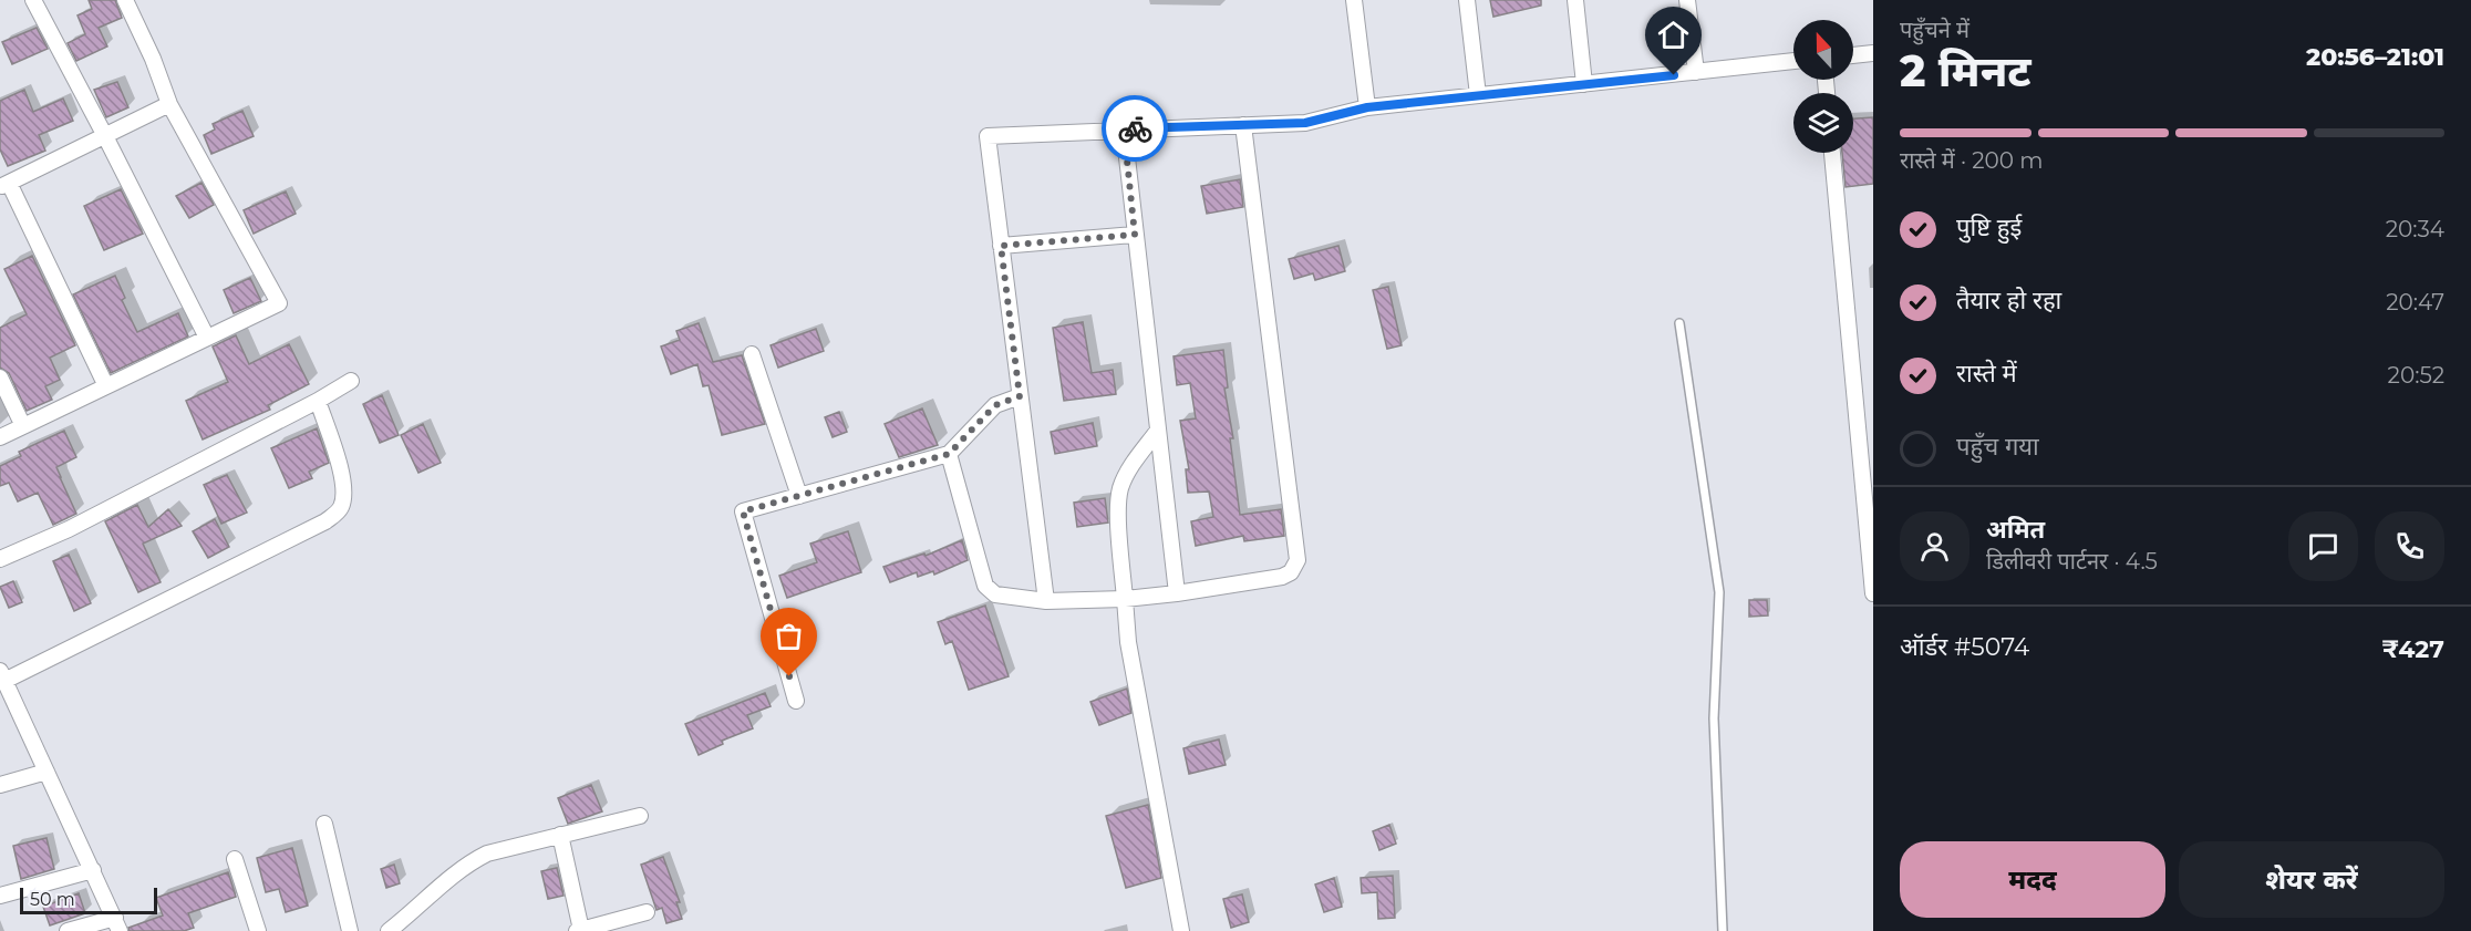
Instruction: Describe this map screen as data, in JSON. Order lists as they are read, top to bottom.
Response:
{
  "scale_bar": "50 m",
  "north": "top",
  "page": {
    "heading": ["2 मिनट", "पहुँचने में", "20:56–21:01"],
    "panel": [
      "अमित",
      "डिलीवरी पार्टनर · 4.5",
      "ऑर्डर #5074",
      "₹427"
    ],
    "bar": "रास्ते में · 200 m",
    "list": [
      ["पुष्टि हुई", "20:34"],
      ["तैयार हो रहा", "20:47"],
      ["रास्ते में", "20:52"],
      "पहुँच गया"
    ],
    "buttons": ["मदद", "शेयर करें"],
    "scale": "50 m"
  }
}
